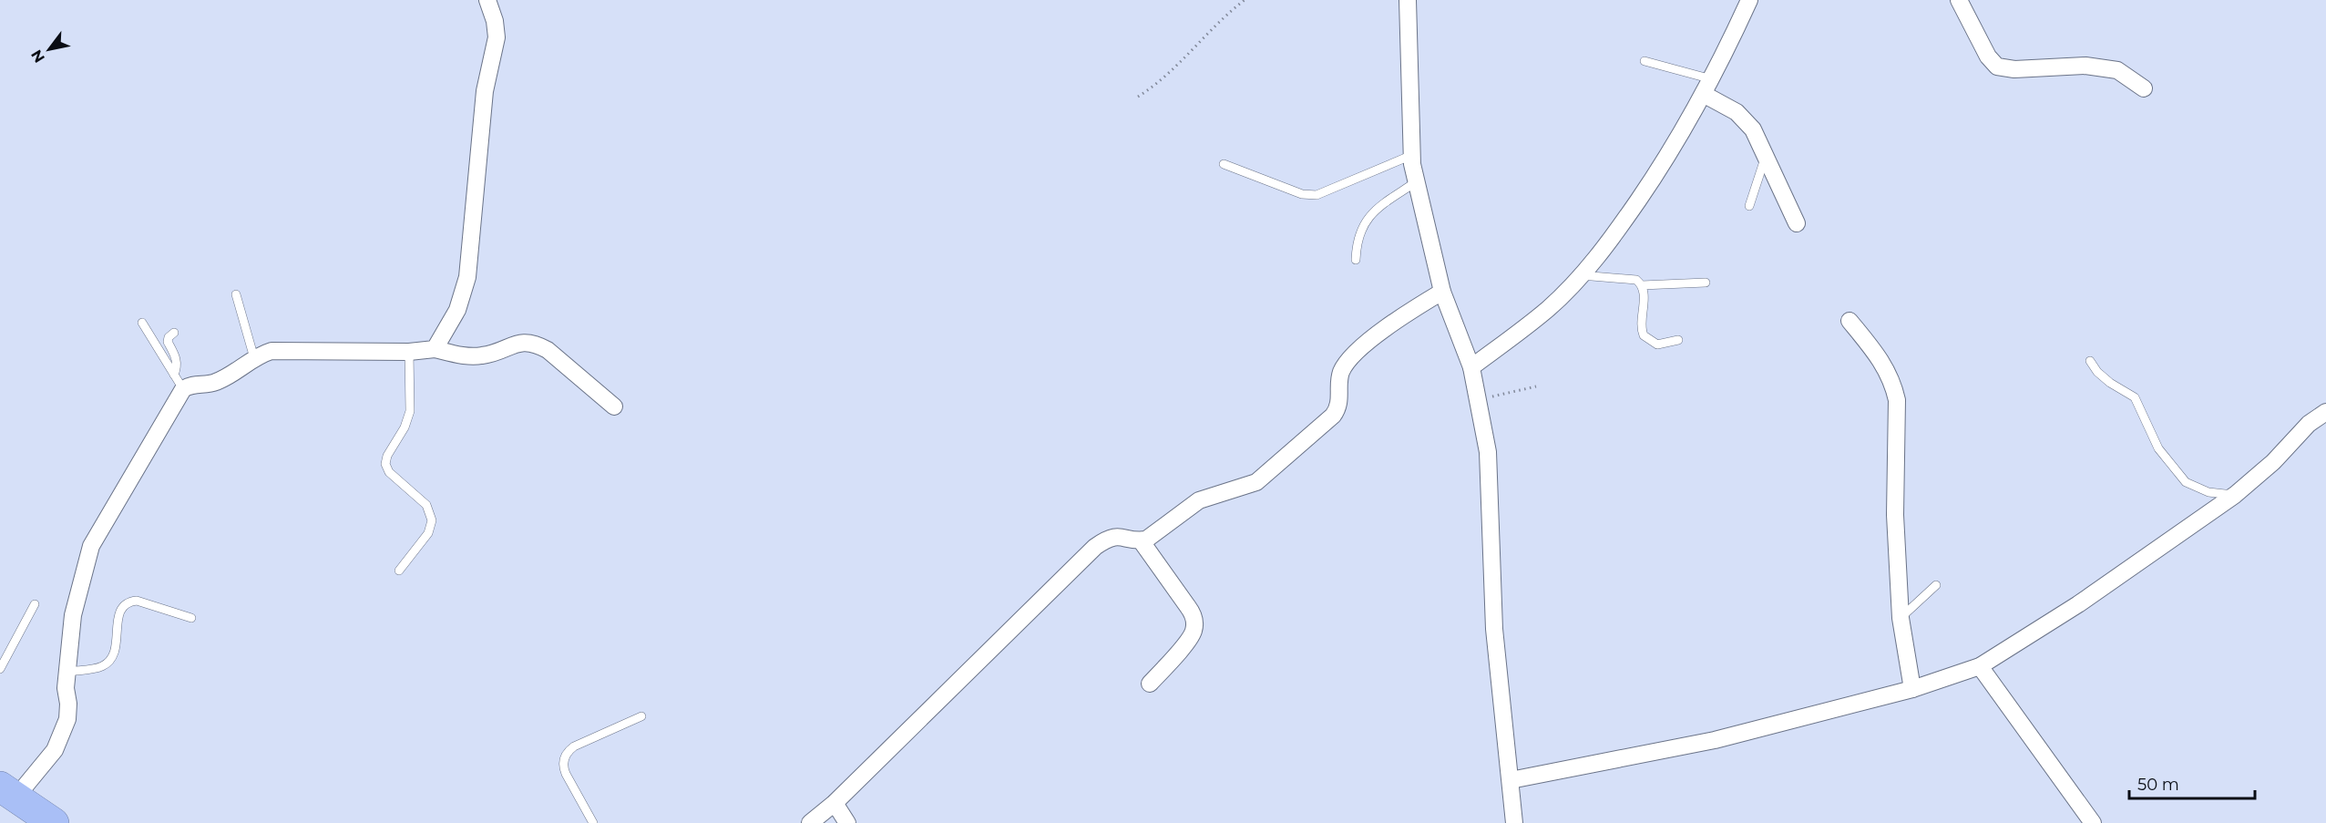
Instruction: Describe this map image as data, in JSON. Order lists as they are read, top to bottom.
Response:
{
  "scale_bar": "50 m",
  "north": "bottom left"
}
